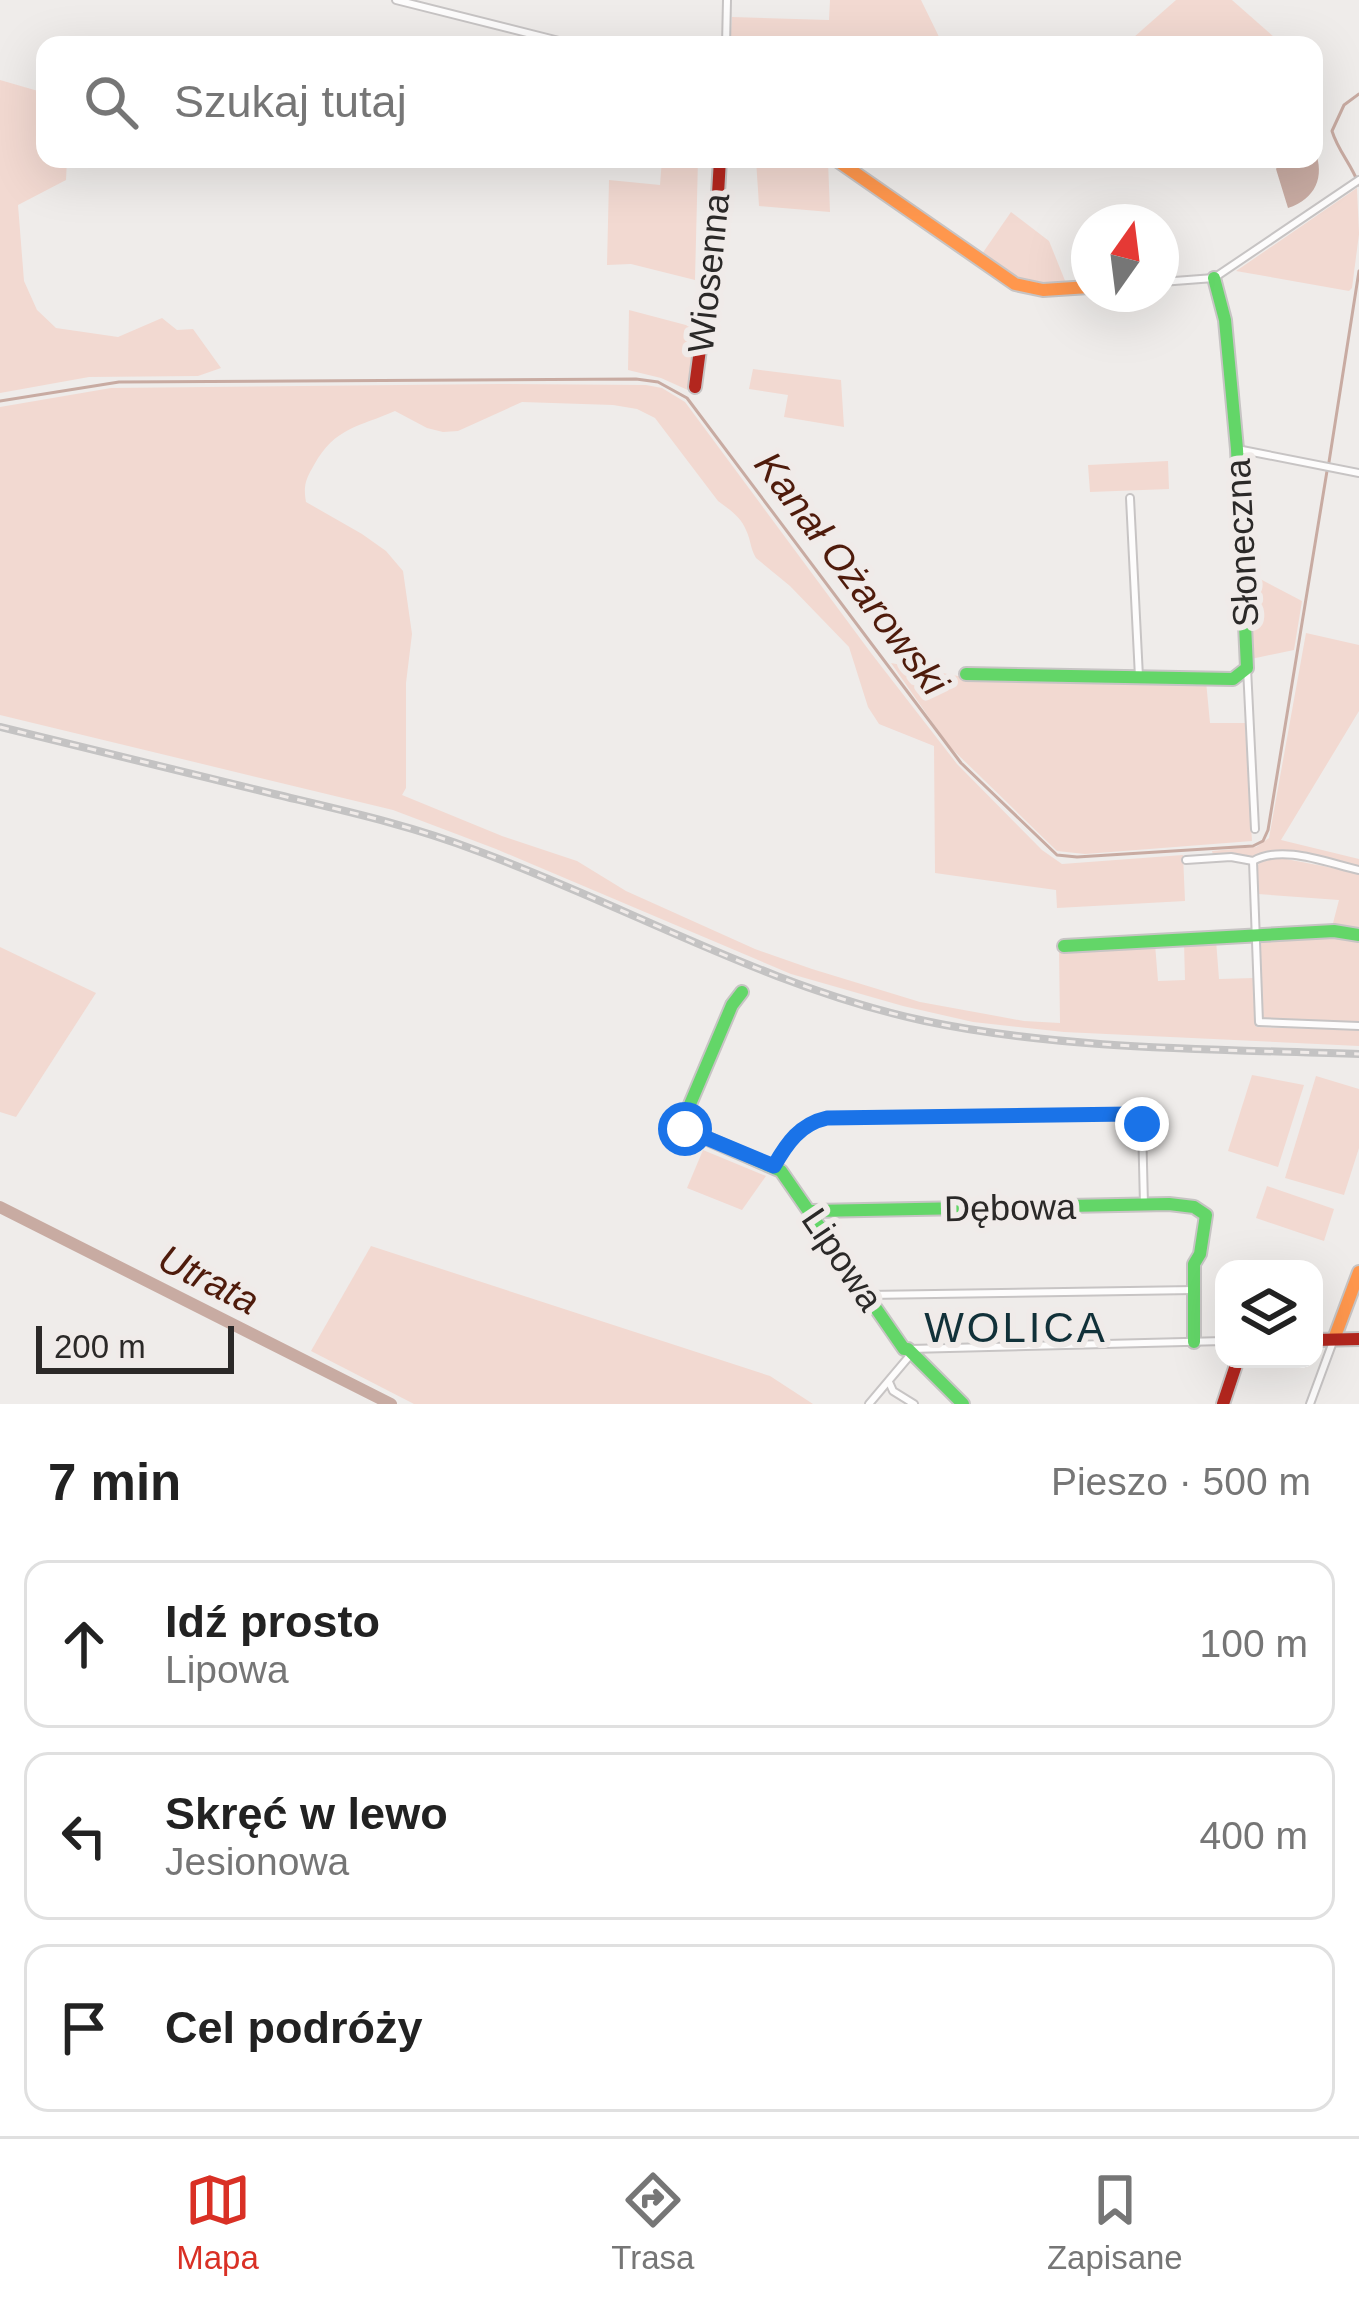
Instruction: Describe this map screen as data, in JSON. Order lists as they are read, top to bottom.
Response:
{
  "streets": {
    "street": [
      "Wiosenna",
      "Słoneczna",
      "Dębowa",
      "Lipowa"
    ]
  },
  "crossings": [
    ["Dębowa", "Lipowa"]
  ],
  "districts": ["WOLICA"],
  "water": ["Kanał Ożarowski", "Utrata"],
  "scale_bar": "200 m",
  "north": "top",
  "page": {
    "search": "Szukaj tutaj",
    "scale": "200 m",
    "heading": ["7 min", "Pieszo · 500 m"],
    "list": [
      ["Idź prosto", "Lipowa", "100 m"],
      ["Skręć w lewo", "Jesionowa", "400 m"],
      "Cel podróży"
    ],
    "nav": ["Mapa", "Trasa", "Zapisane"]
  }
}
